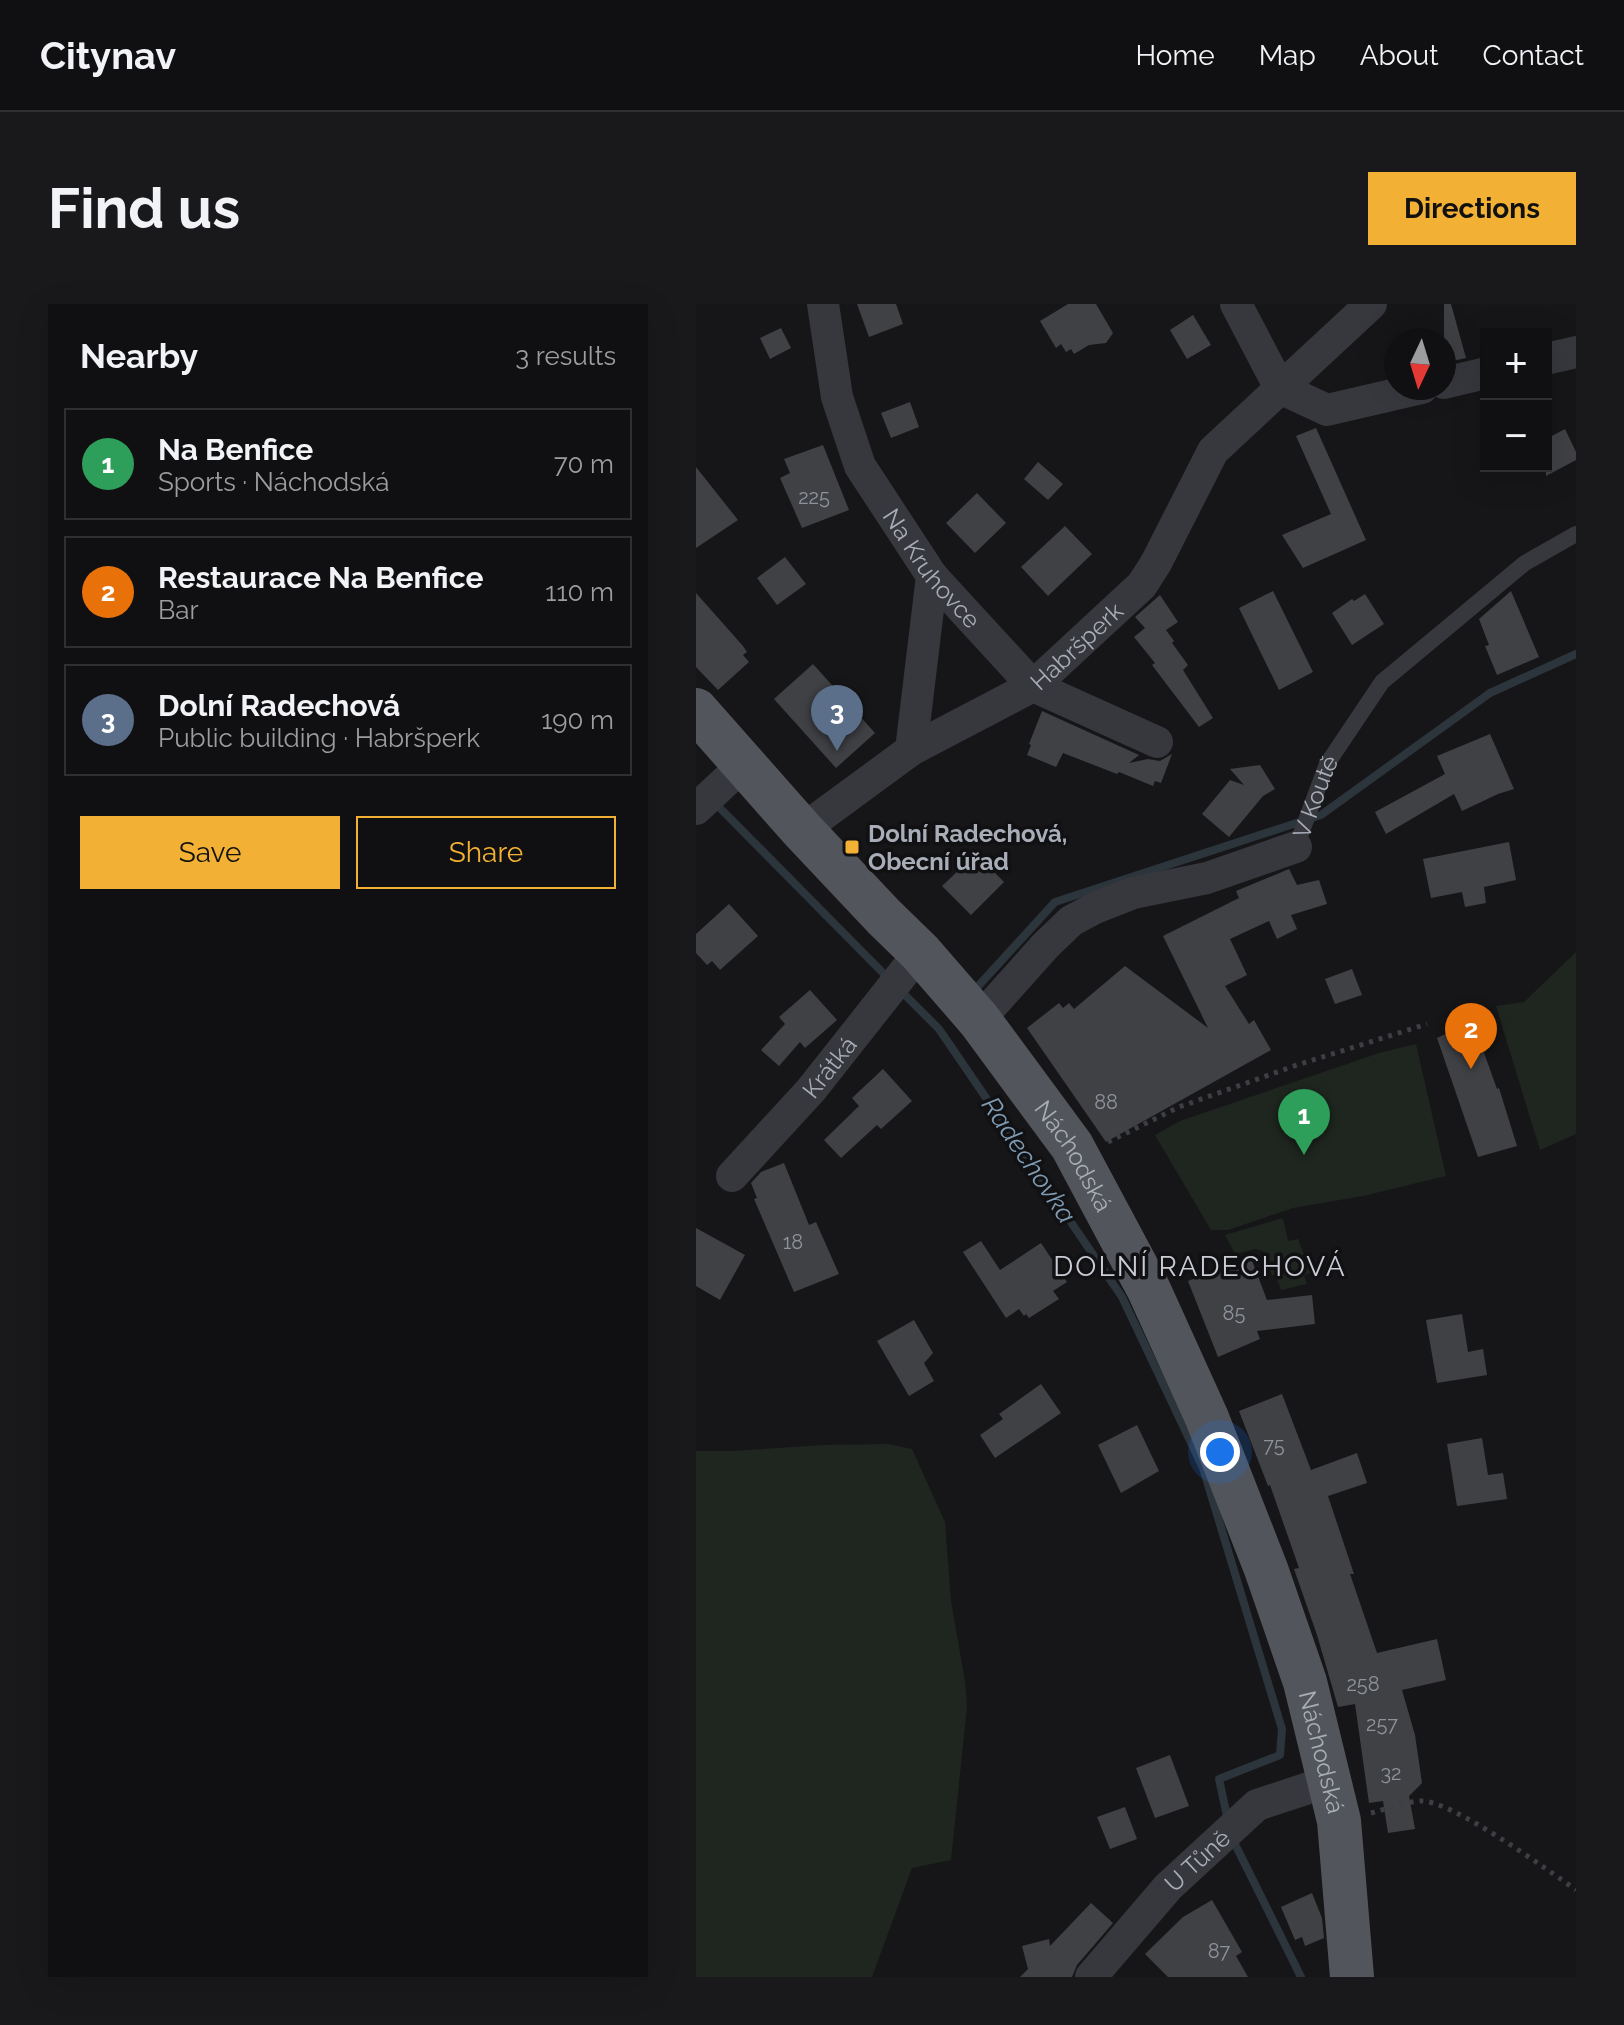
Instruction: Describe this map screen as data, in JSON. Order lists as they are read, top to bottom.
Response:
{
  "streets": {
    "main road": ["Náchodská"],
    "street": [
      "Na Kruhovce",
      "Habršperk",
      "V Koutě",
      "Krátká",
      "U Tůně"
    ]
  },
  "crossings": [
    ["Na Kruhovce", "Habršperk"],
    ["Habršperk", "Náchodská"],
    ["V Koutě", "Náchodská"],
    ["Krátká", "Náchodská"],
    ["Náchodská", "U Tůně"]
  ],
  "districts": ["DOLNÍ RADECHOVÁ"],
  "water": ["Radechovka"],
  "places": {
    "transit": ["Dolní Radechová, Obecní úřad"]
  },
  "house_numbers": [
    "225",
    "88",
    "18",
    "85",
    "75",
    "258",
    "257",
    "32",
    "87"
  ],
  "north": "bottom",
  "page": {
    "header": "Citynav",
    "nav": [
      "Home",
      "Map",
      "About",
      "Contact"
    ],
    "buttons": [
      "Directions",
      ["Save", "Share"]
    ],
    "title": "Find us",
    "heading": ["Nearby", "3 results"],
    "map_buttons": ["+", "−"],
    "list": [
      {
        "mark": "1",
        "name": "Na Benfice",
        "note": "Sports · Náchodská",
        "value": "70 m"
      },
      {
        "mark": "2",
        "name": "Restaurace Na Benfice",
        "note": "Bar",
        "value": "110 m"
      },
      {
        "mark": "3",
        "name": "Dolní Radechová",
        "note": "Public building · Habršperk",
        "value": "190 m"
      }
    ],
    "pins": ["3", "2", "1"]
  }
}
